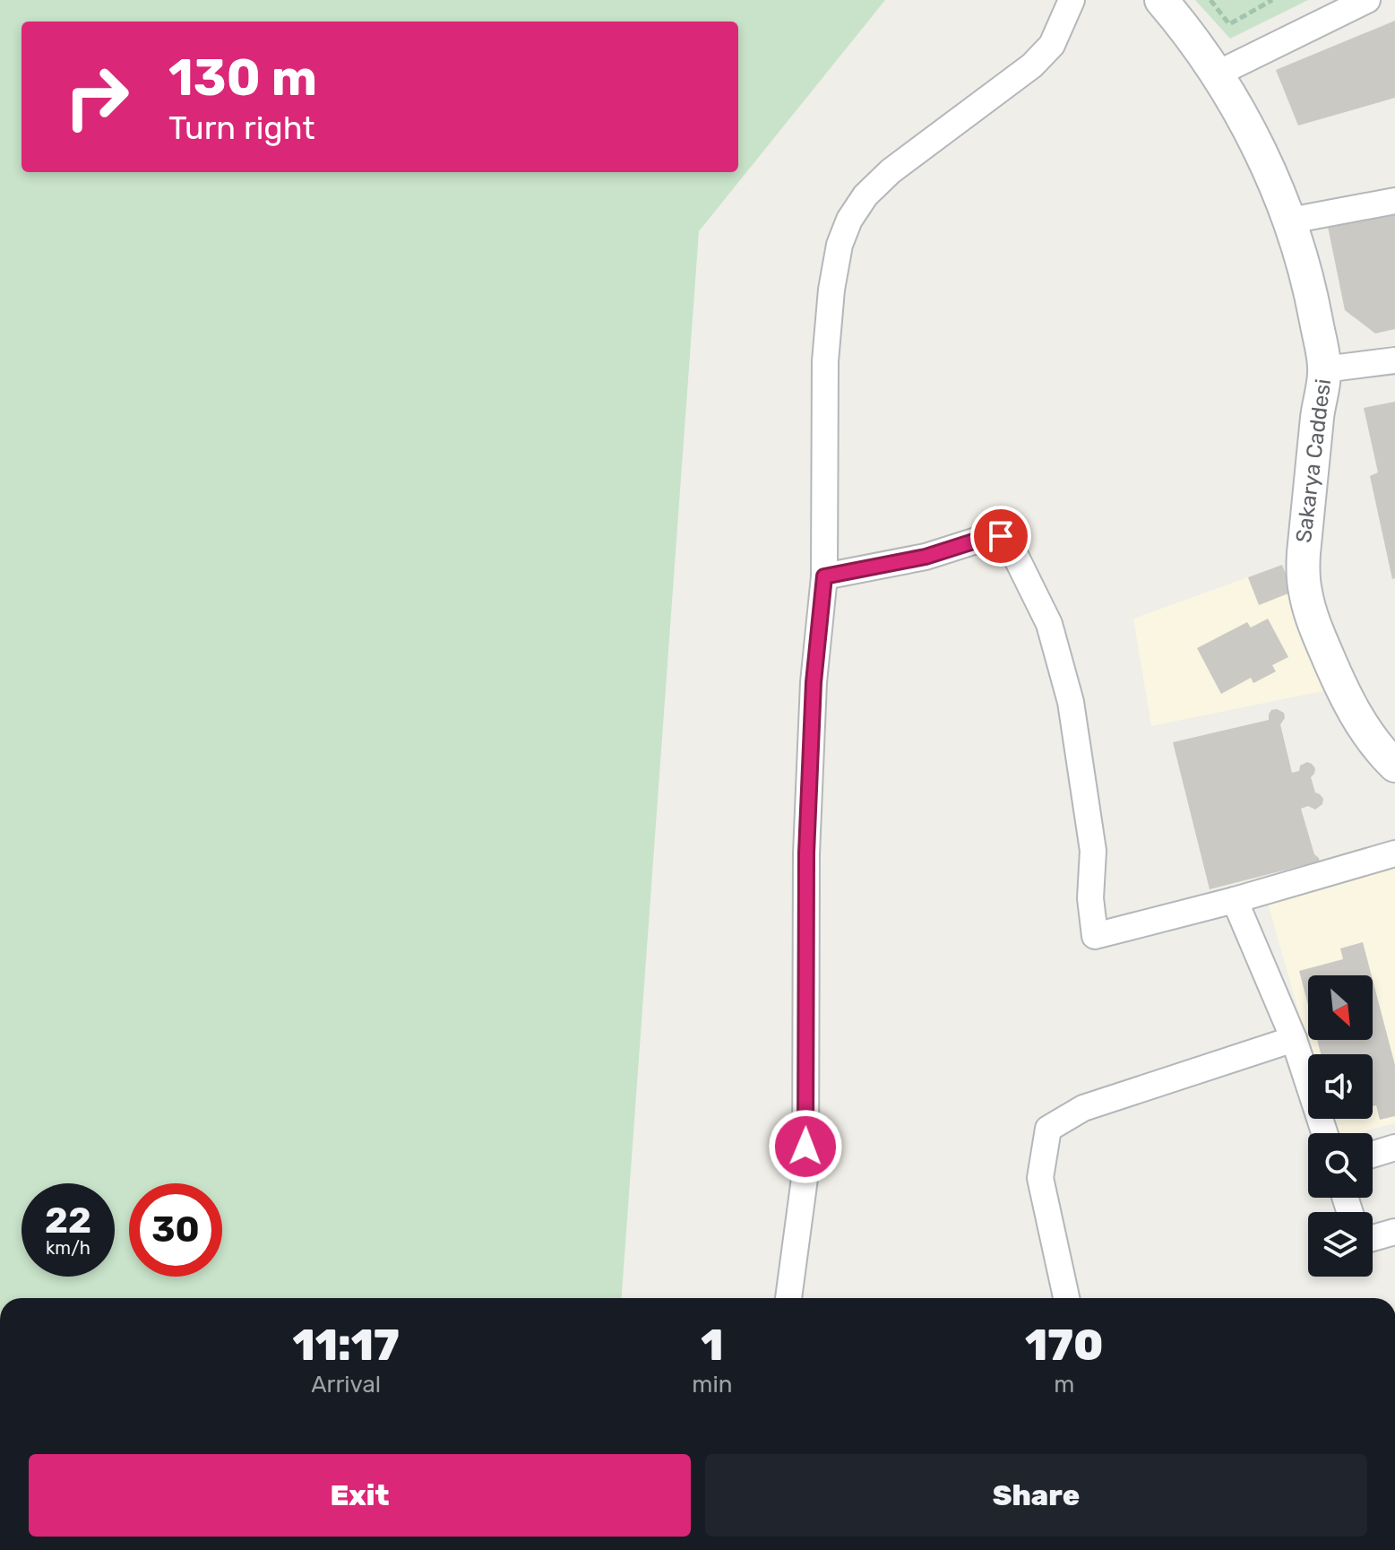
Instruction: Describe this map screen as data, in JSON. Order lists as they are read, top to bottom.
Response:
{
  "streets": {
    "street": ["Sakarya Caddesi"]
  },
  "north": "bottom right",
  "page": {
    "turn": ["130 m", "Turn right"],
    "speed": "22 km/h",
    "limit": "30",
    "eta": [
      "11:17",
      "Arrival",
      "1",
      "min",
      "170",
      "m"
    ],
    "buttons": ["Exit", "Share"]
  }
}
